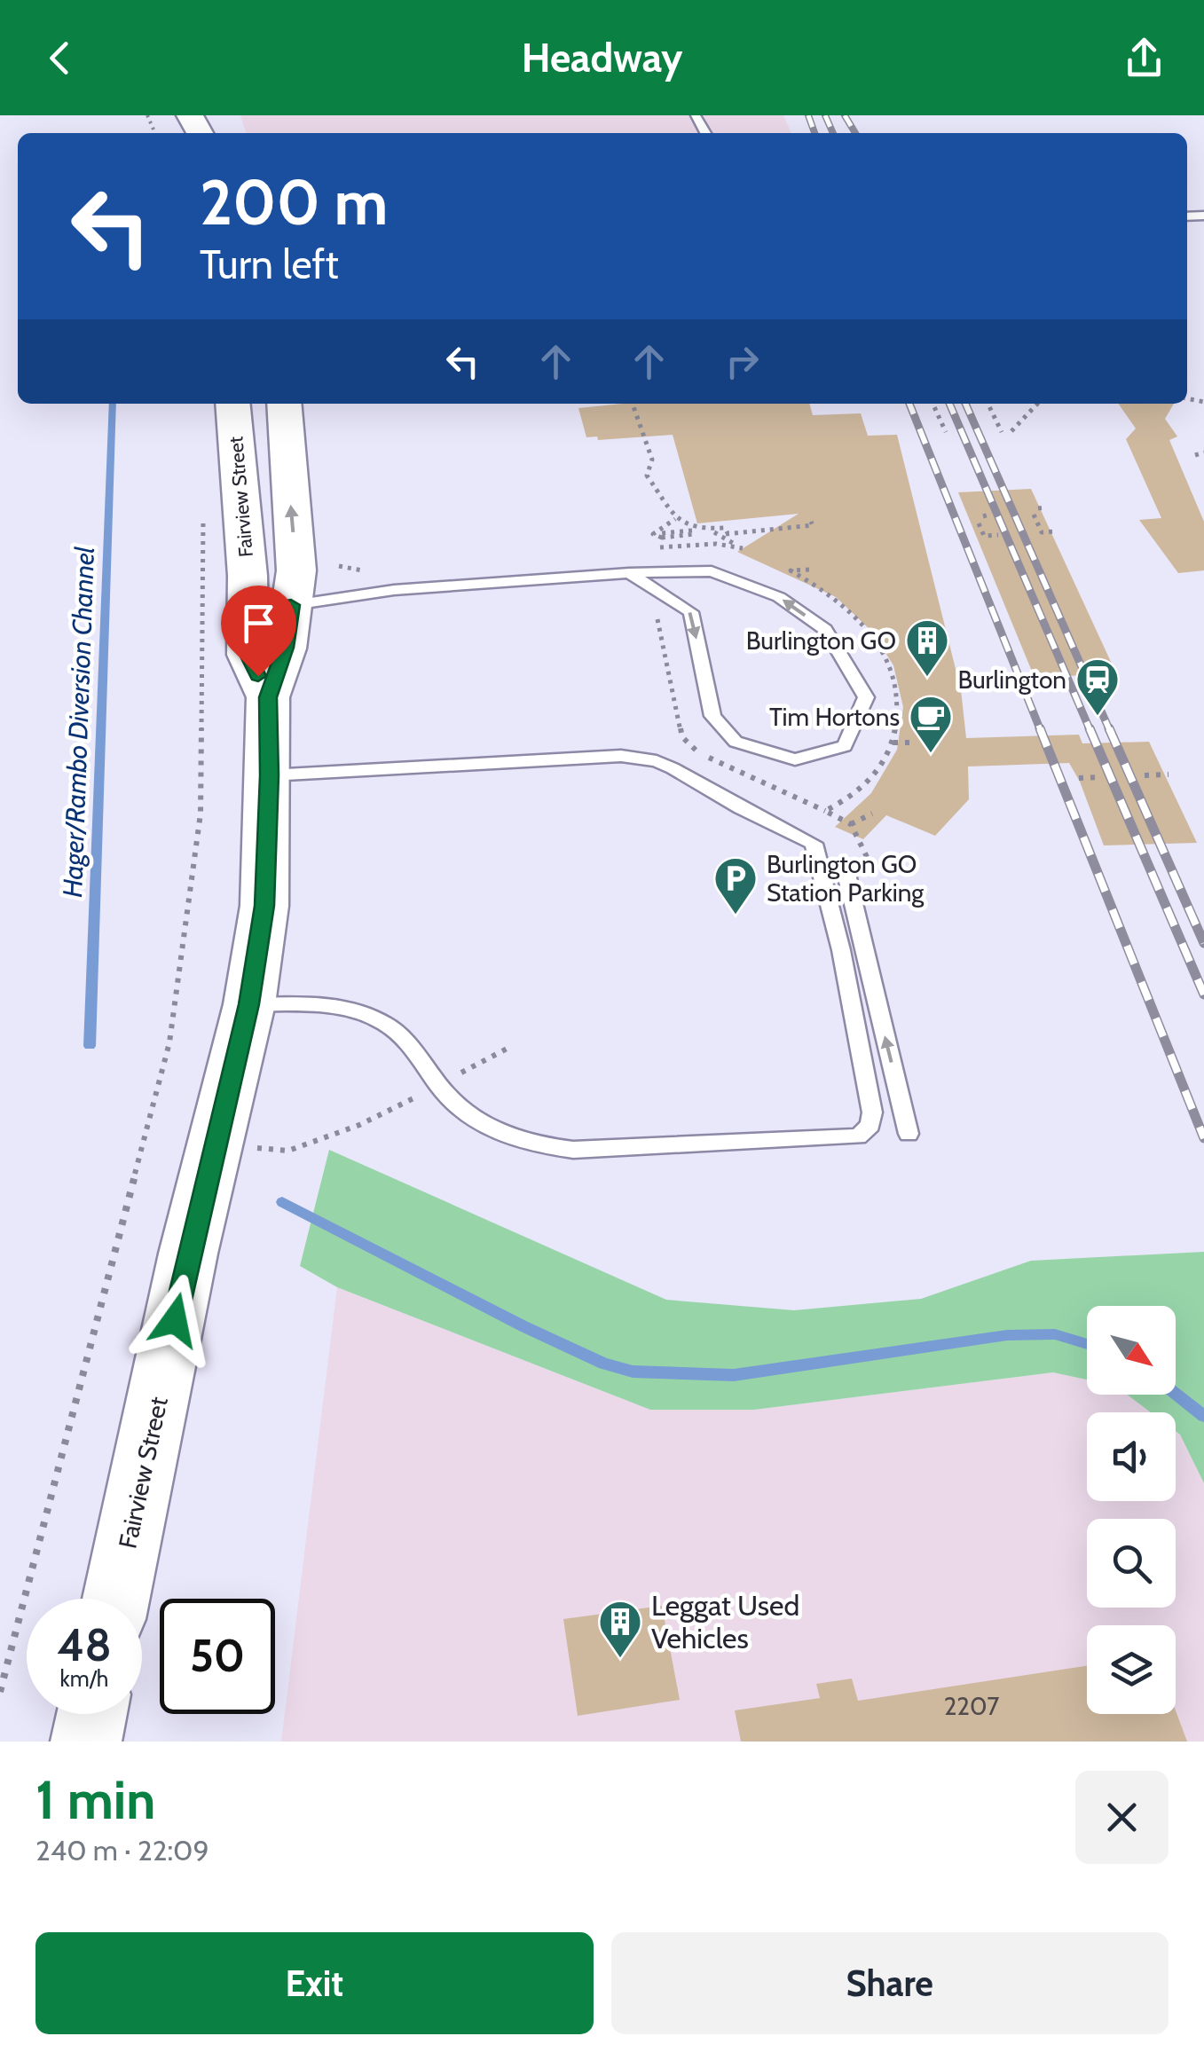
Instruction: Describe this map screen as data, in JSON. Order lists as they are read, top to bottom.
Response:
{
  "streets": {
    "main road": ["Fairview Street"]
  },
  "water": ["Hager/Rambo Diversion Channel"],
  "places": {
    "building": ["Burlington GO", "Leggat Used Vehicles"],
    "station": ["Burlington"],
    "cafe": ["Tim Hortons"],
    "parking": ["Burlington GO Station Parking"]
  },
  "house_numbers": ["2207"],
  "north": "bottom right",
  "page": {
    "header": "Headway",
    "turn": ["200 m", "Turn left"],
    "speed": "48 km/h",
    "limit": "50",
    "heading": ["1 min", "240 m · 22:09"],
    "buttons": ["Exit", "Share"]
  }
}
